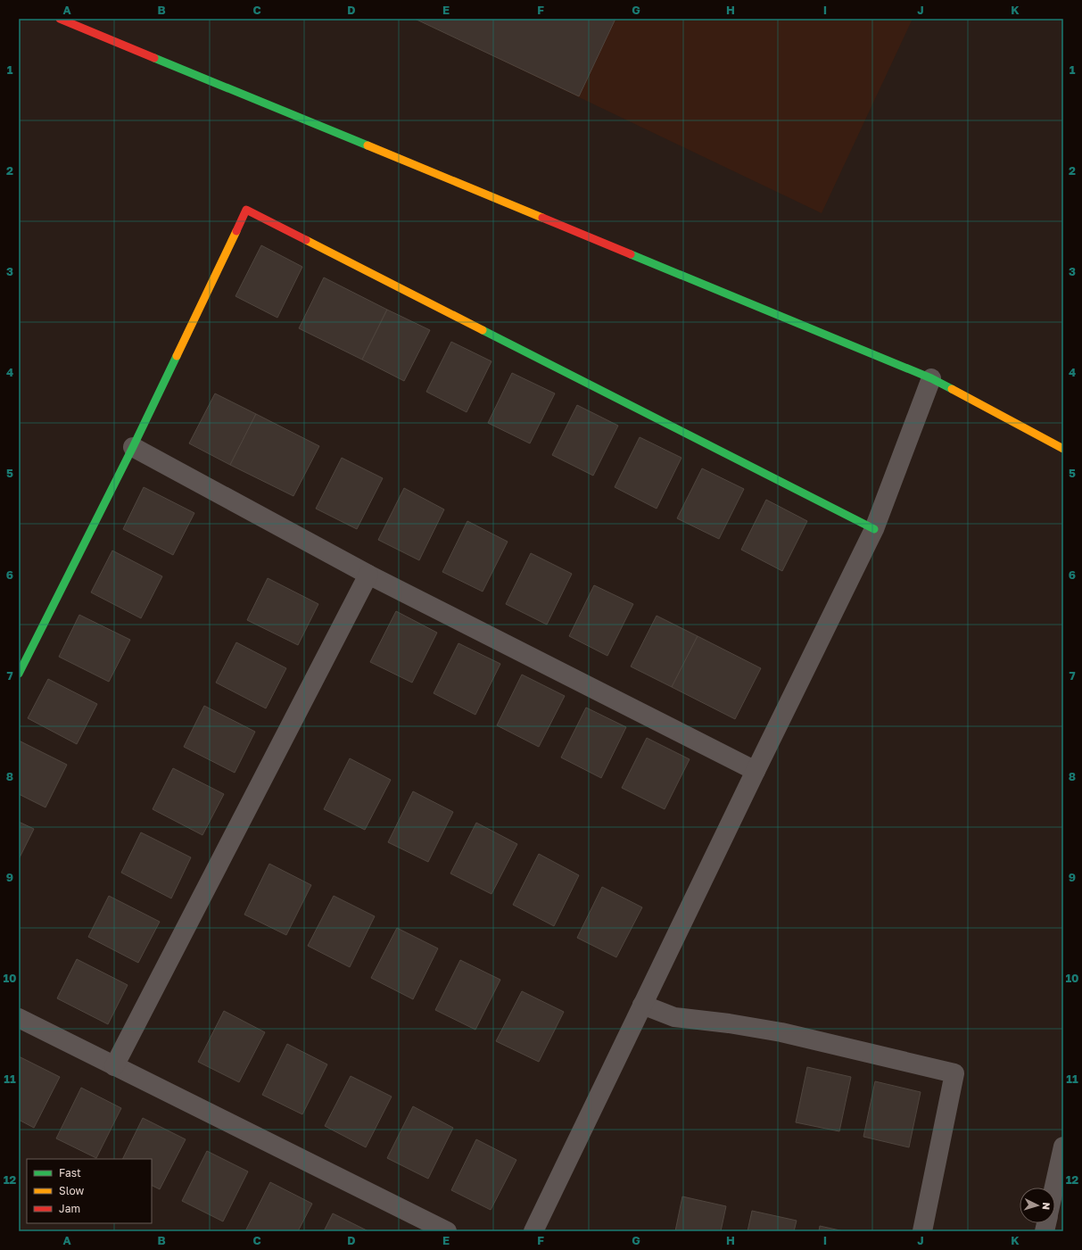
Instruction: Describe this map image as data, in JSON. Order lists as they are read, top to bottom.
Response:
{
  "legend": ["Fast", "Slow", "Jam"],
  "north": "right",
  "grid": {
    "columns": [
      "A",
      "B",
      "C",
      "D",
      "E",
      "F",
      "G",
      "H",
      "I",
      "J",
      "K"
    ],
    "rows": [
      "1",
      "2",
      "3",
      "4",
      "5",
      "6",
      "7",
      "8",
      "9",
      "10",
      "11",
      "12"
    ]
  }
}
